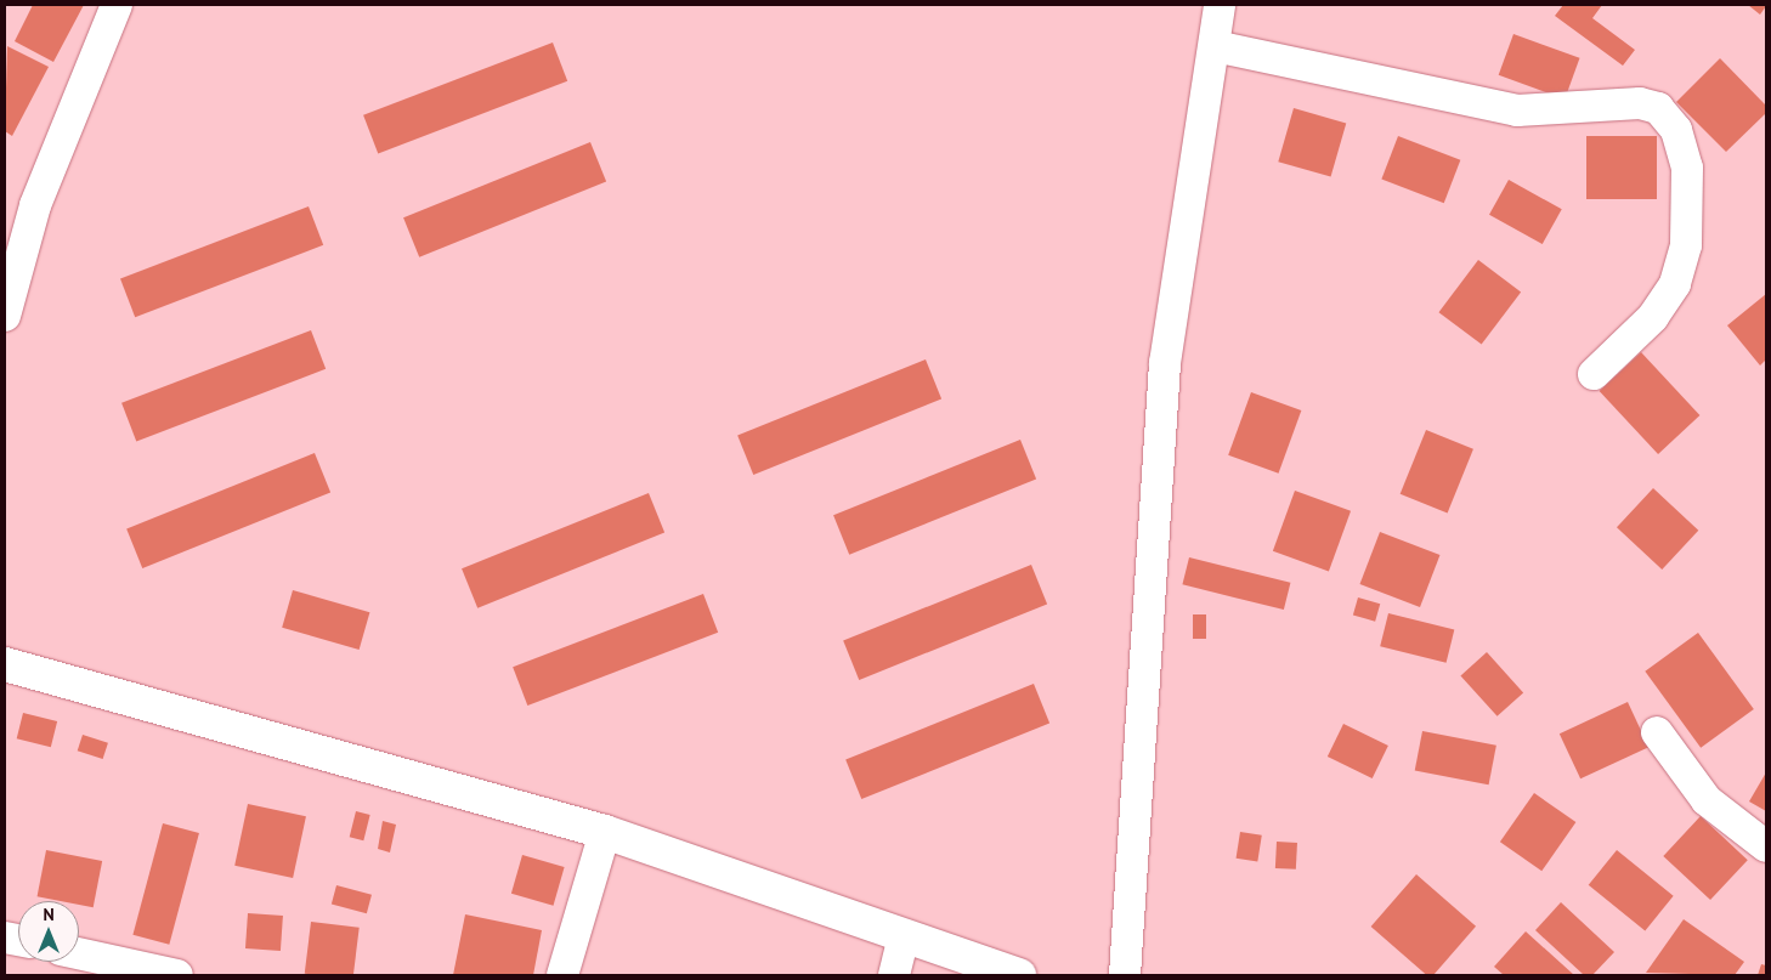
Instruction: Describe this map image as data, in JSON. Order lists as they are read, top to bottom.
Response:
{
  "north": "top"
}
